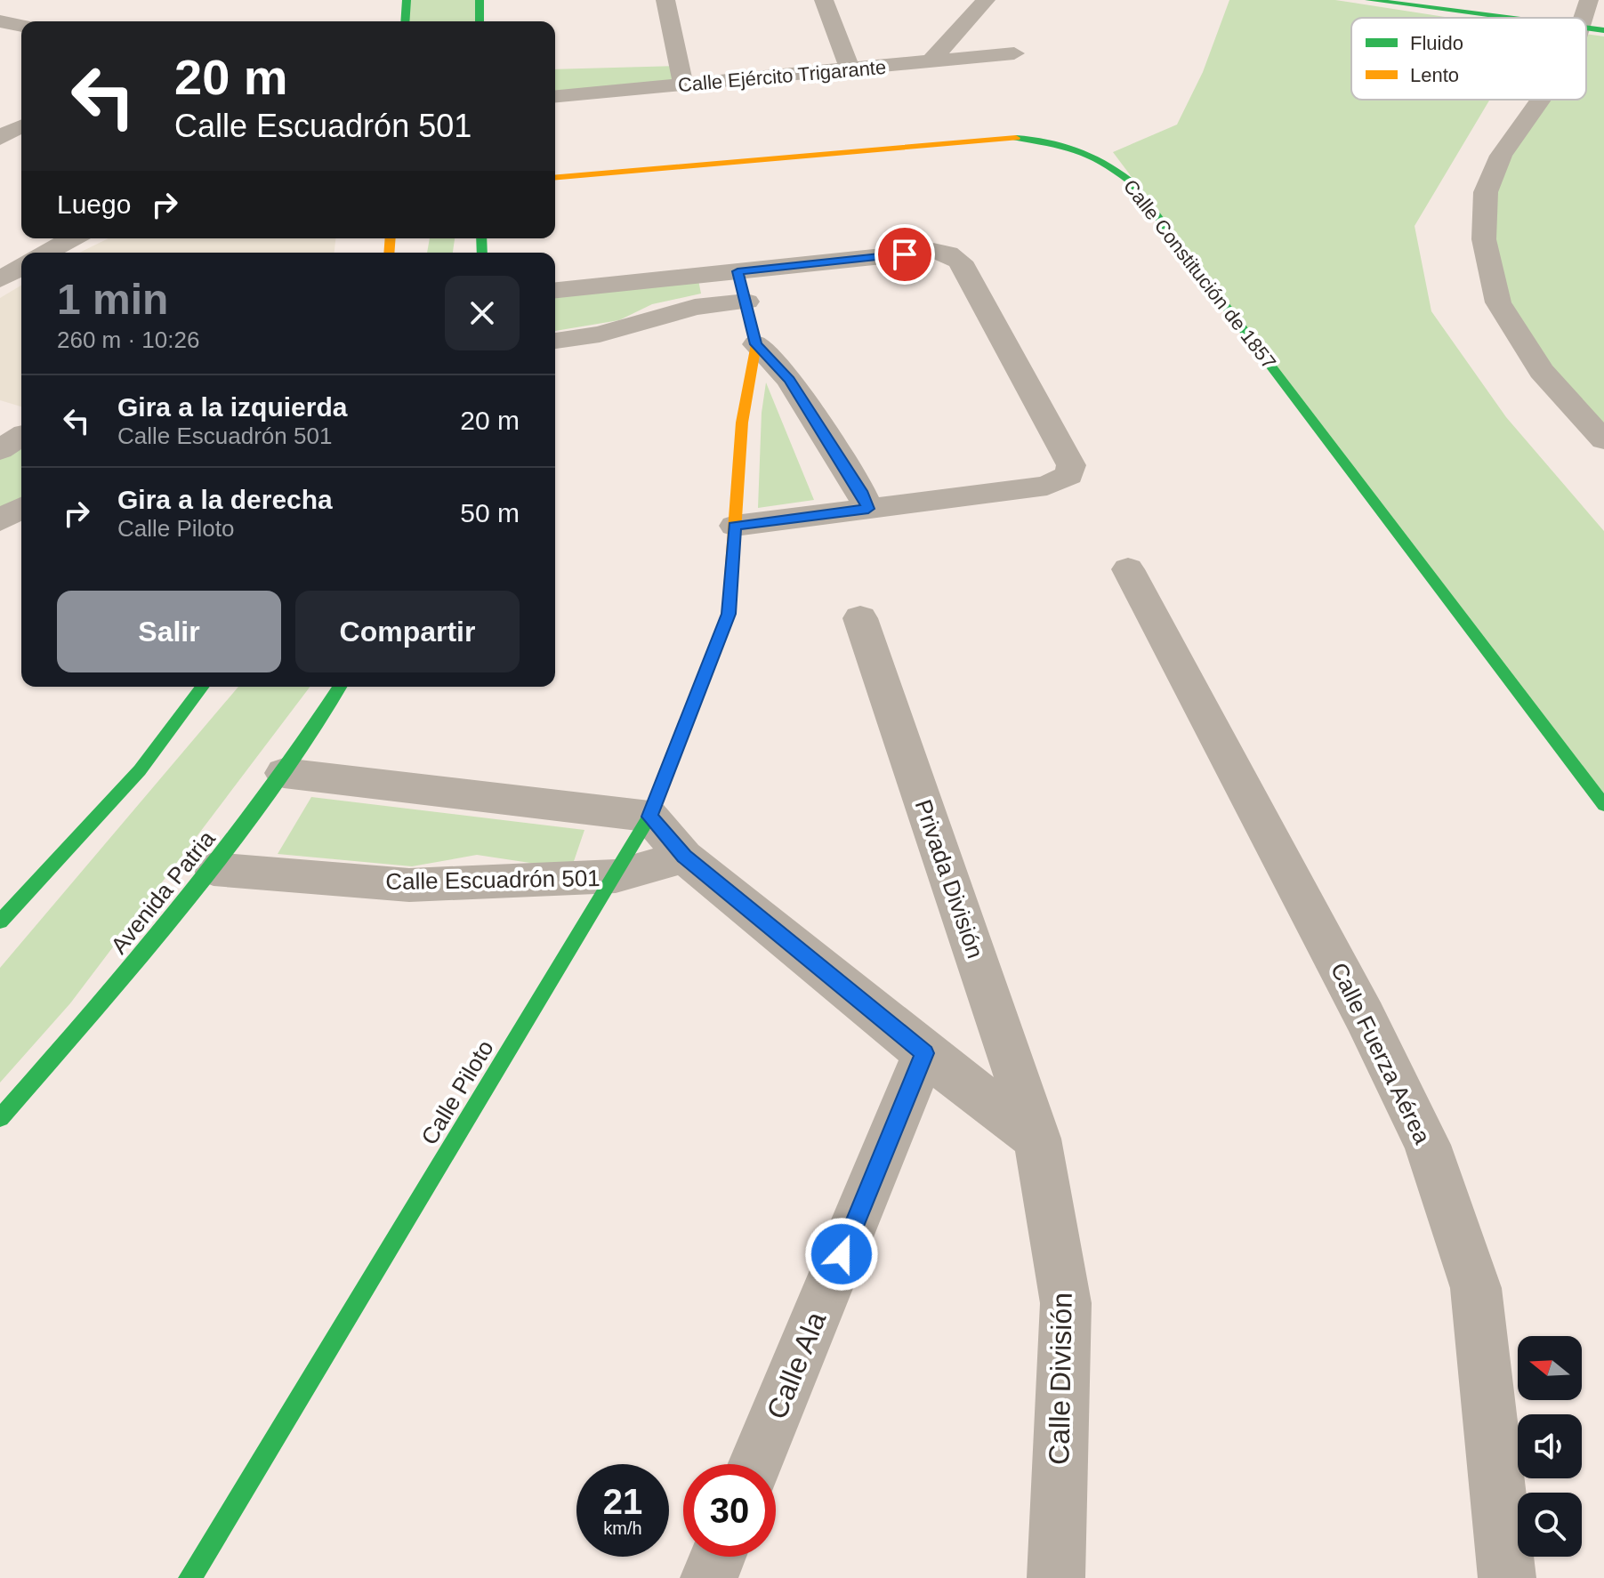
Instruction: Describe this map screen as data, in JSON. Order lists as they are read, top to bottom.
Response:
{
  "streets": {
    "street": [
      "Calle Ejército Trigarante",
      "Calle Constitución de 1857",
      "Privada División",
      "Calle Escuadrón 501",
      "Avenida Patria",
      "Calle Fuerza Aérea",
      "Calle Piloto",
      "Calle Ala",
      "Calle División"
    ]
  },
  "crossings": [
    ["Privada División", "Calle División"],
    ["Calle Escuadrón 501", "Avenida Patria"],
    ["Calle Escuadrón 501", "Calle Piloto"]
  ],
  "legend": ["Fluido", "Lento"],
  "north": "left",
  "page": {
    "turn": ["20 m", "Calle Escuadrón 501"],
    "then": "Luego",
    "heading": ["1 min", "260 m · 10:26"],
    "list": [
      {
        "name": "Gira a la izquierda",
        "note": "Calle Escuadrón 501",
        "value": "20 m"
      },
      {
        "name": "Gira a la derecha",
        "note": "Calle Piloto",
        "value": "50 m"
      }
    ],
    "buttons": ["Salir", "Compartir"],
    "speed": "21 km/h",
    "limit": "30"
  }
}
